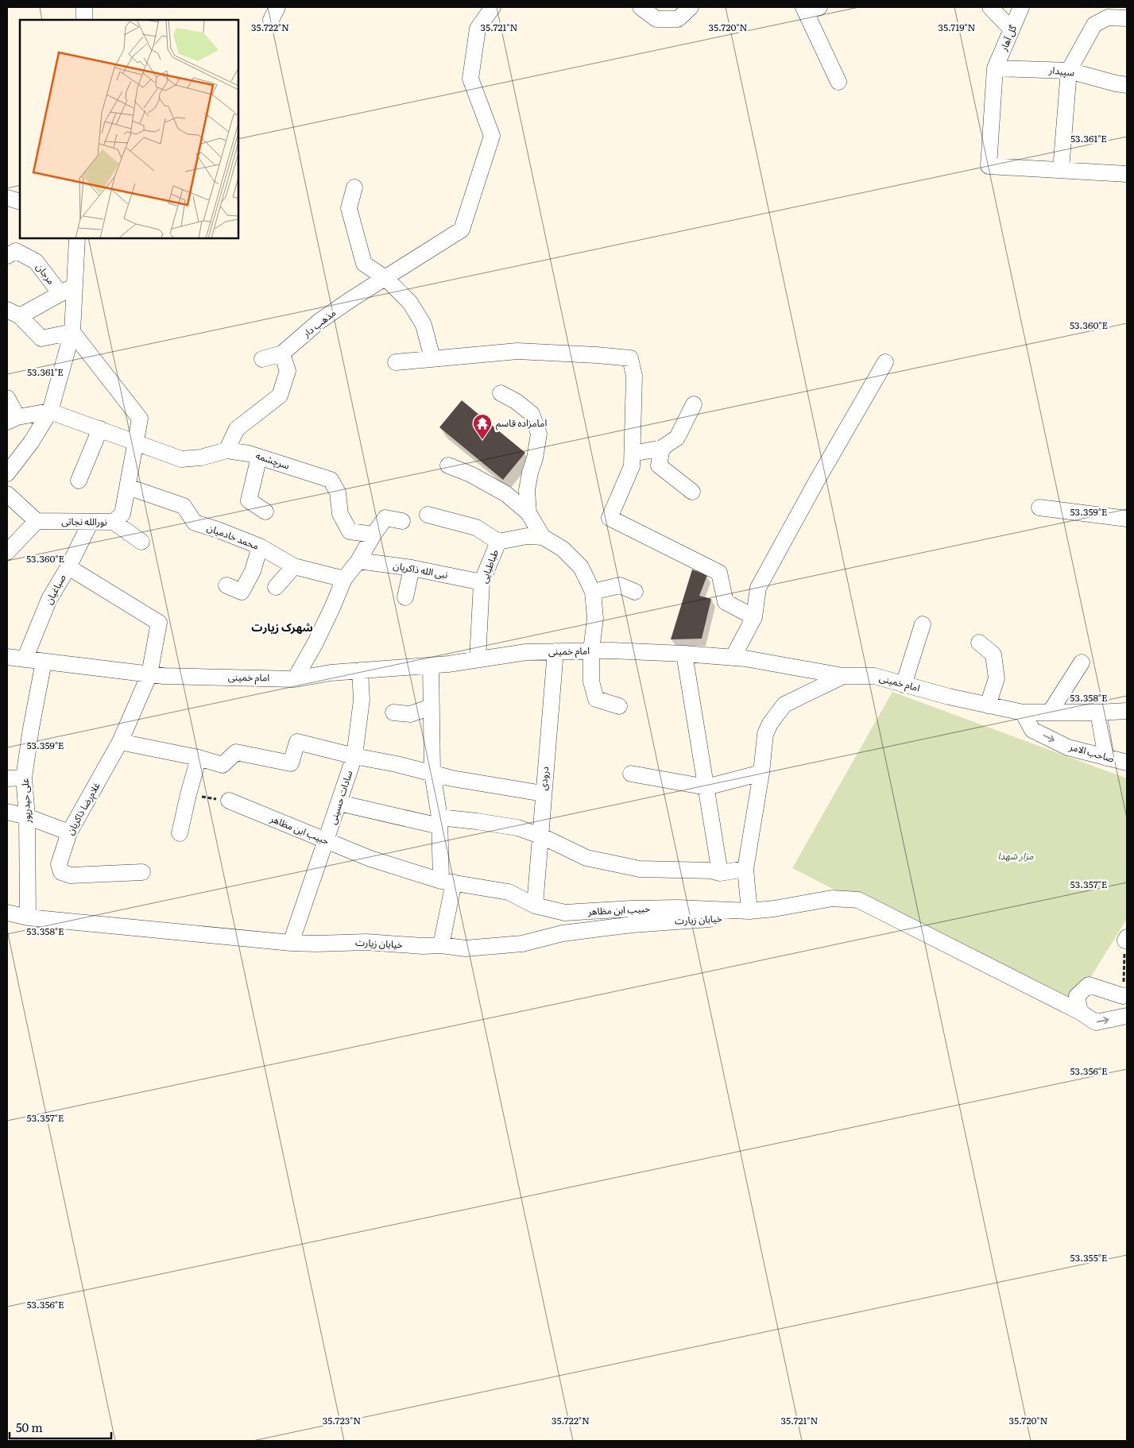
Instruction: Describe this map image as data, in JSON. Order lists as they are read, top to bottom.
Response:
{
  "streets": {
    "street": [
      "گل آهار",
      "سپیدار",
      "مرجان",
      "مذهب دار",
      "سرچشمه",
      "نورالله نجاتی",
      "محمد خادمیان",
      "طباطبایی",
      "نبی الله ذاکریان",
      "صباغیان",
      "امام خمینی",
      "صاحب الامر",
      "درودی",
      "سادات حسینی",
      "علی حیدرپور",
      "غلام‌رضا ذاکریان",
      "حبیب ابن مظاهر",
      "خیابان زیارت"
    ]
  },
  "crossings": [
    ["گل آهار", "سپیدار"],
    ["سرچشمه", "نورالله نجاتی"],
    ["نورالله نجاتی", "محمد خادمیان"],
    ["نورالله نجاتی", "صباغیان"],
    ["طباطبایی", "نبی الله ذاکریان"],
    ["طباطبایی", "امام خمینی"],
    ["صباغیان", "امام خمینی"],
    ["صباغیان", "غلام‌رضا ذاکریان"],
    ["امام خمینی", "صاحب الامر"],
    ["امام خمینی", "درودی"],
    ["امام خمینی", "سادات حسینی"],
    ["امام خمینی", "علی حیدرپور"],
    ["امام خمینی", "غلام‌رضا ذاکریان"],
    ["درودی", "حبیب ابن مظاهر"],
    ["سادات حسینی", "حبیب ابن مظاهر"],
    ["سادات حسینی", "خیابان زیارت"],
    ["علی حیدرپور", "خیابان زیارت"],
    ["حبیب ابن مظاهر", "خیابان زیارت"]
  ],
  "one_way": ["صاحب الامر"],
  "districts": ["شهرک زیارت"],
  "parks": ["مزار شهدا"],
  "places": {
    "temple": ["امامزاده قاسم"]
  },
  "scale_bar": "50 m",
  "coordinates": [
    "35.722°N",
    "35.721°N",
    "35.720°N",
    "35.719°N",
    "53.361°E",
    "53.360°E",
    "53.359°E",
    "53.358°E",
    "53.357°E",
    "53.356°E",
    "53.355°E",
    "35.723°N"
  ]
}
